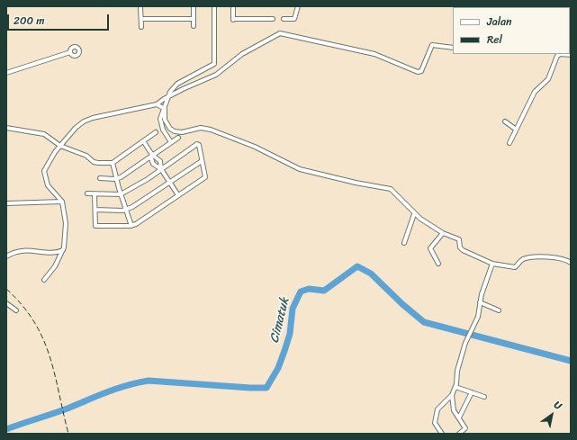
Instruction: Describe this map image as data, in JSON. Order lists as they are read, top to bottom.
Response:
{
  "water": ["Cimatuk"],
  "legend": ["Jalan", "Rel"],
  "scale_bar": "200 m",
  "north": "top right"
}
